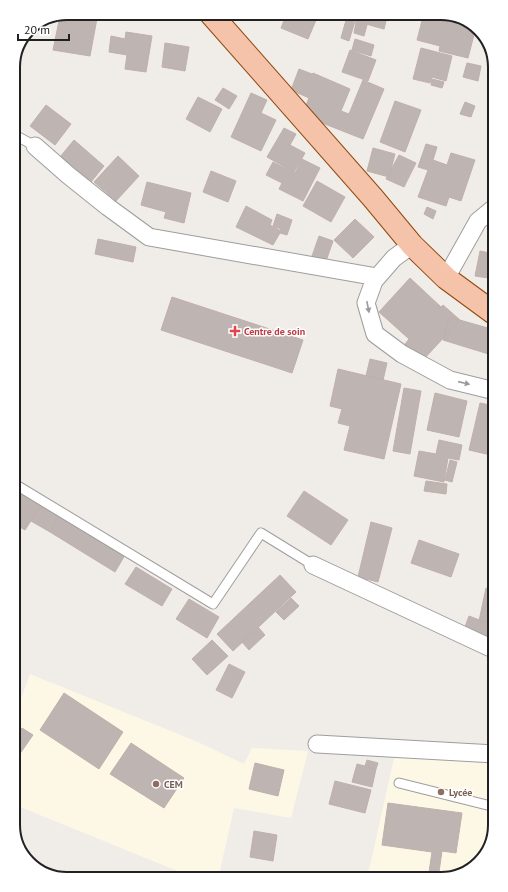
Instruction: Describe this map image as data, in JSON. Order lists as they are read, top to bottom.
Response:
{
  "places": {
    "health": ["Centre de soin"],
    "other": ["CEM", "Lycée"]
  },
  "scale_bar": "20 m"
}
